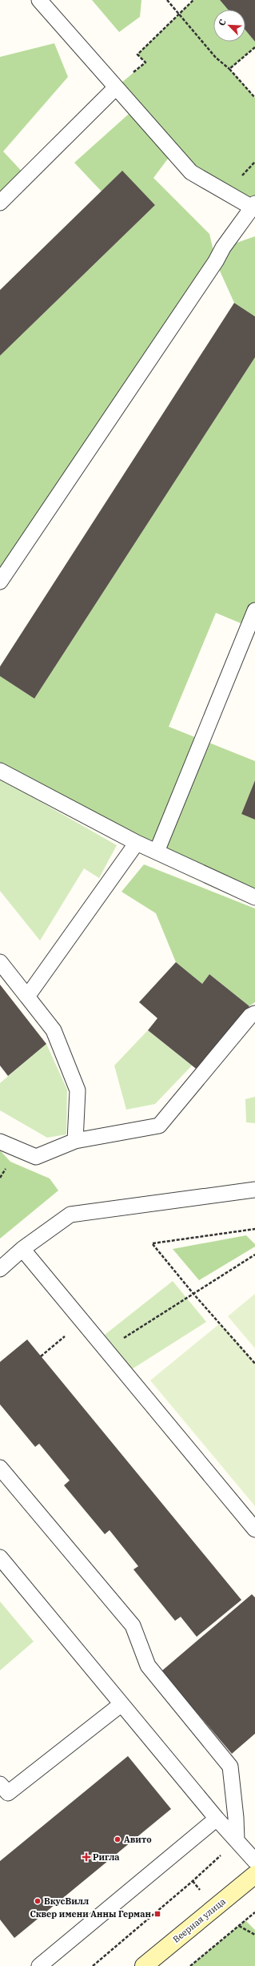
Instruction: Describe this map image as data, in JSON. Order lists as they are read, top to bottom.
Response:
{
  "streets": {
    "street": ["Веерная улица"]
  },
  "places": {
    "other": ["Авито", "ВкусВилл"],
    "health": ["Ригла"],
    "transit": ["Сквер имени Анны Герман"]
  },
  "north": "top left"
}
